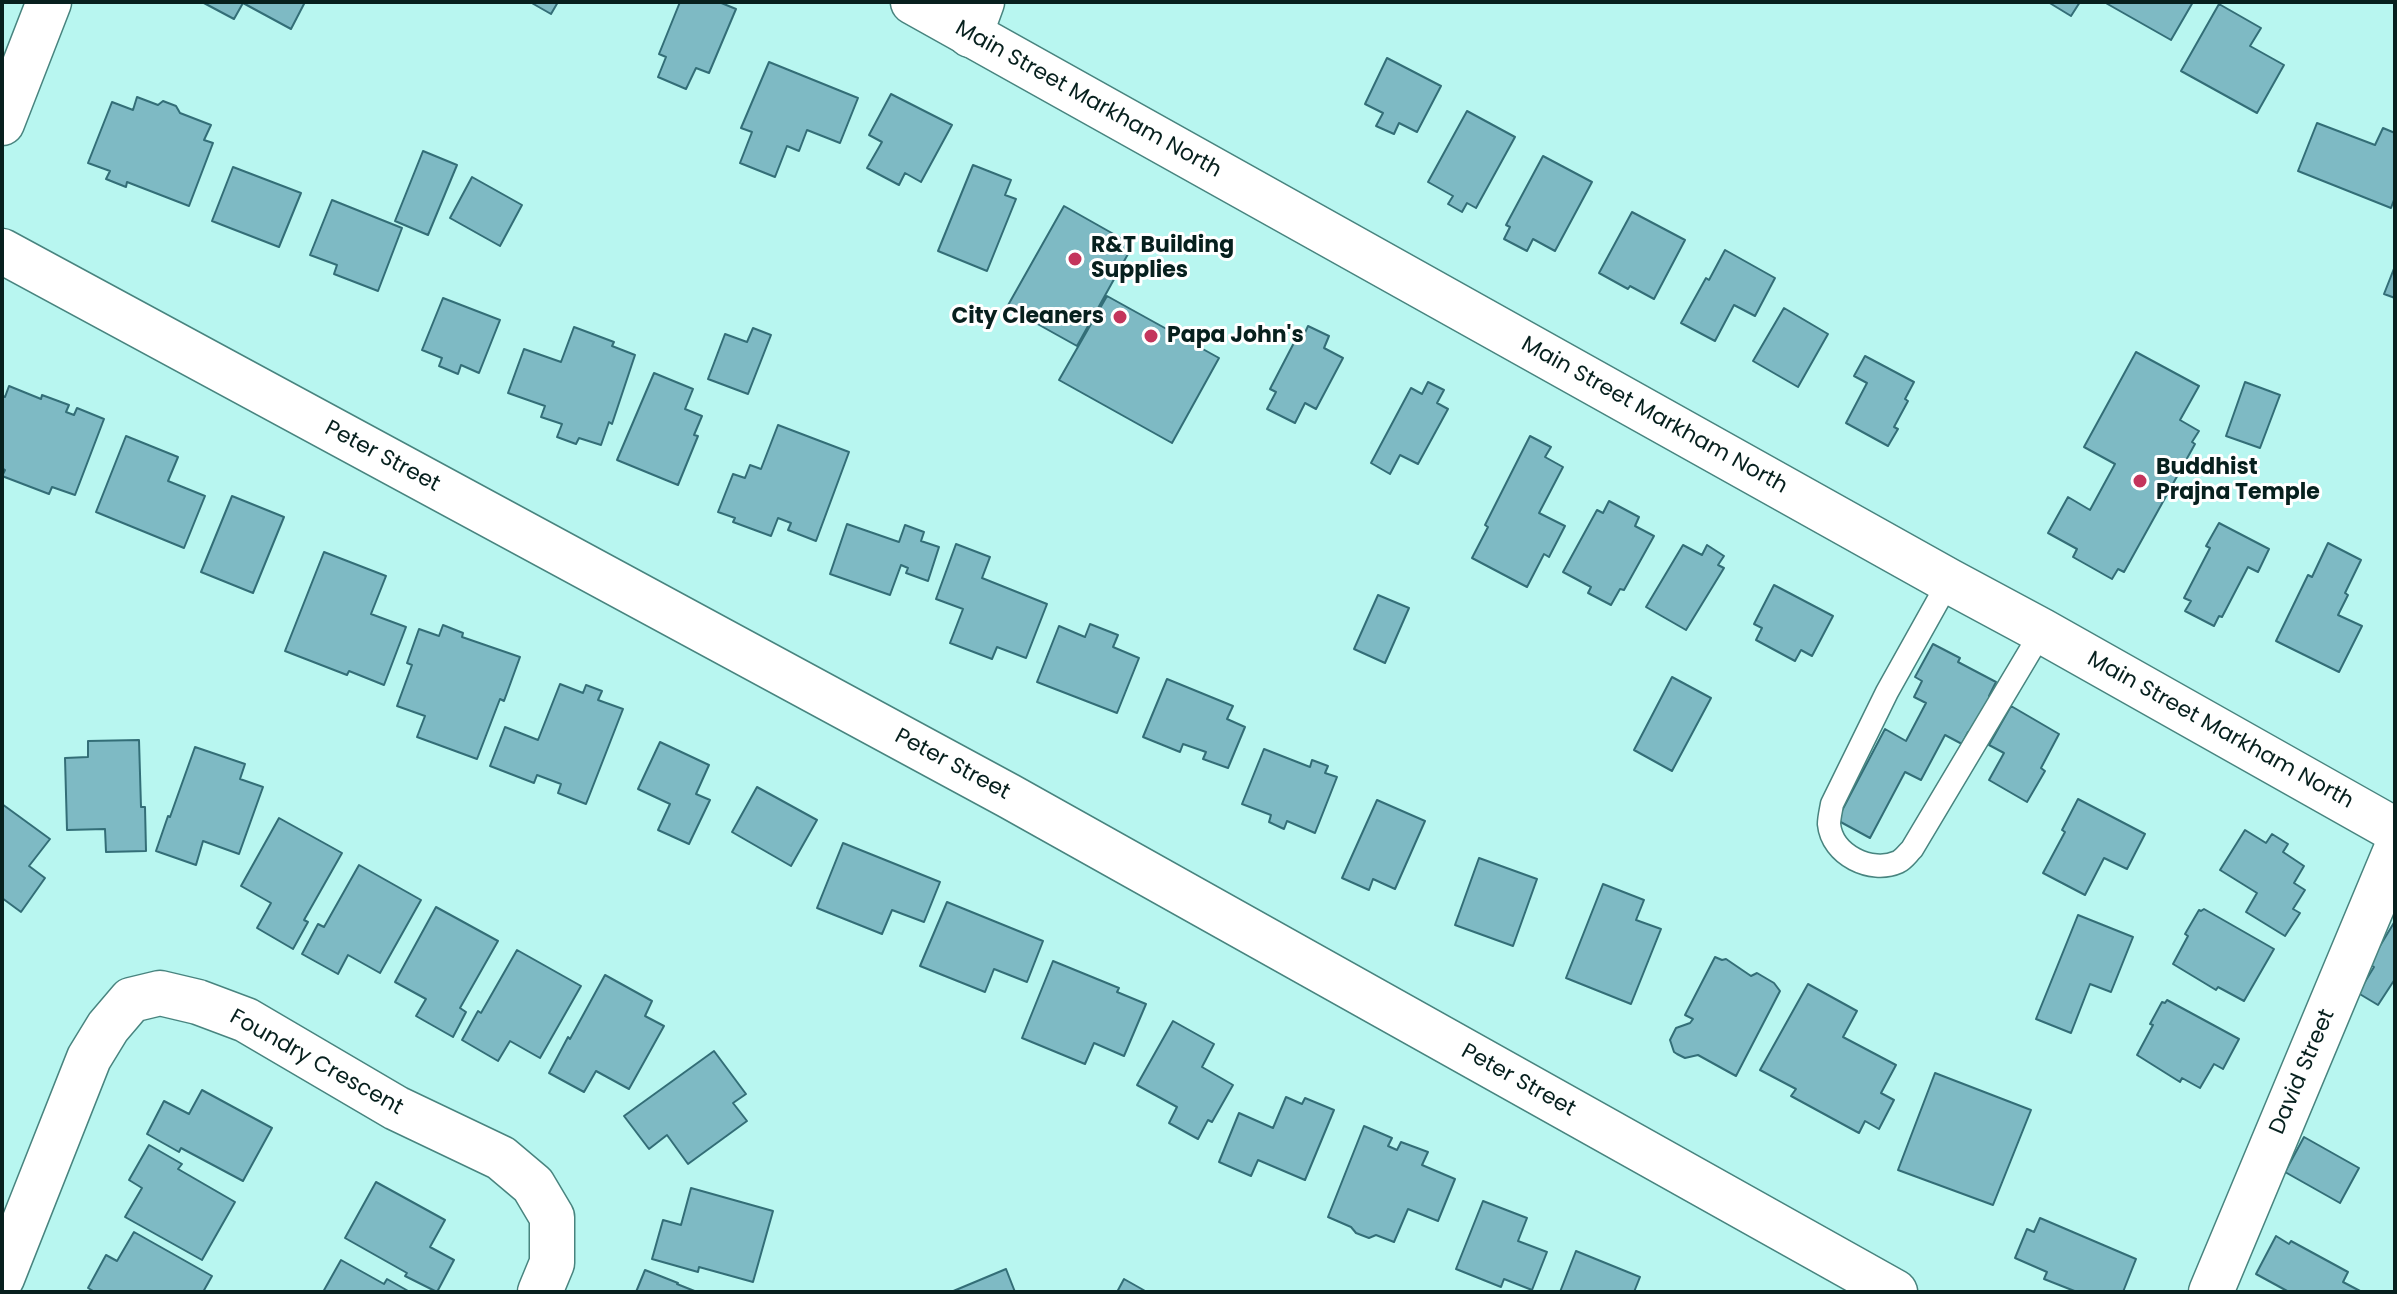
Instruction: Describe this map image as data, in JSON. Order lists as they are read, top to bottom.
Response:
{
  "streets": {
    "street": [
      "Main Street Markham North",
      "Peter Street",
      "Foundry Crescent",
      "David Street"
    ]
  },
  "places": [
    "R&T Building Supplies",
    "City Cleaners",
    "Papa John's",
    "Buddhist Prajna Temple"
  ]
}
